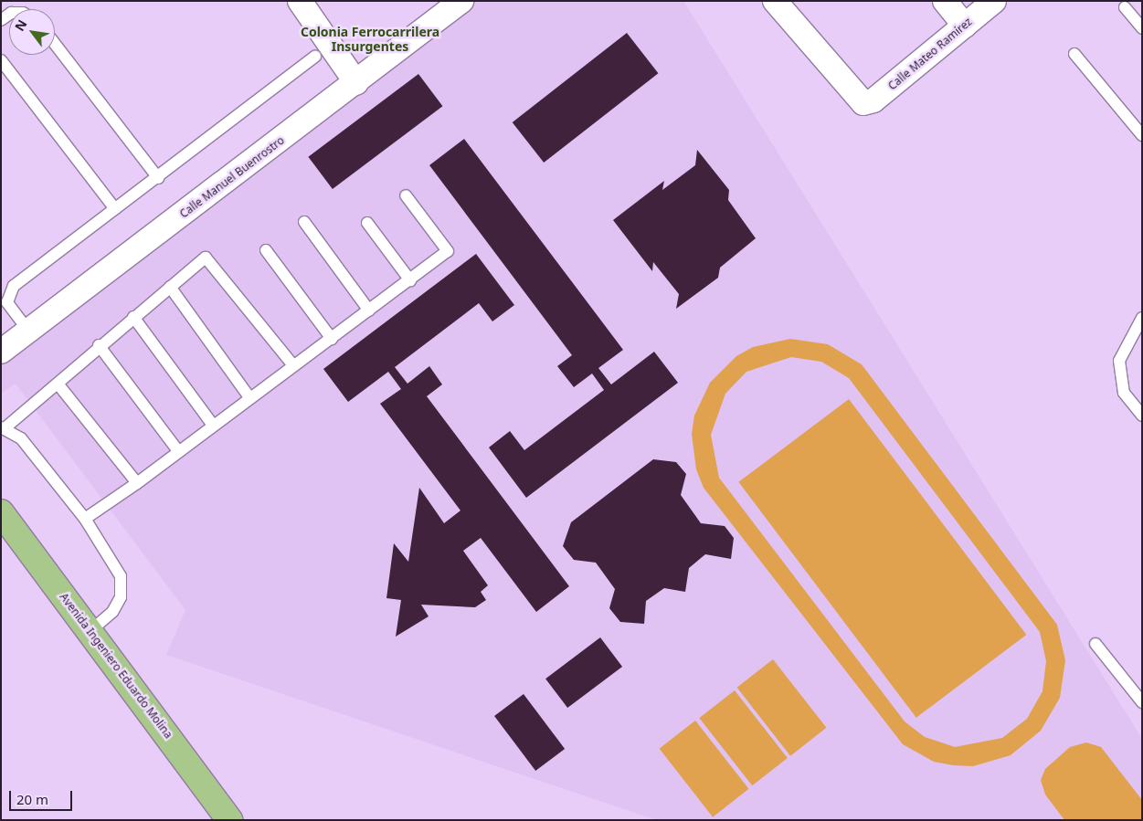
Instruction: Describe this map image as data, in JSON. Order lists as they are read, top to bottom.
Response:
{
  "streets": {
    "main road": ["Avenida Ingeniero Eduardo Molina"],
    "street": ["Calle Mateo Ramírez", "Calle Manuel Buenrostro"]
  },
  "districts": ["Colonia Ferrocarrilera Insurgentes"],
  "scale_bar": "20 m",
  "north": "top left"
}
